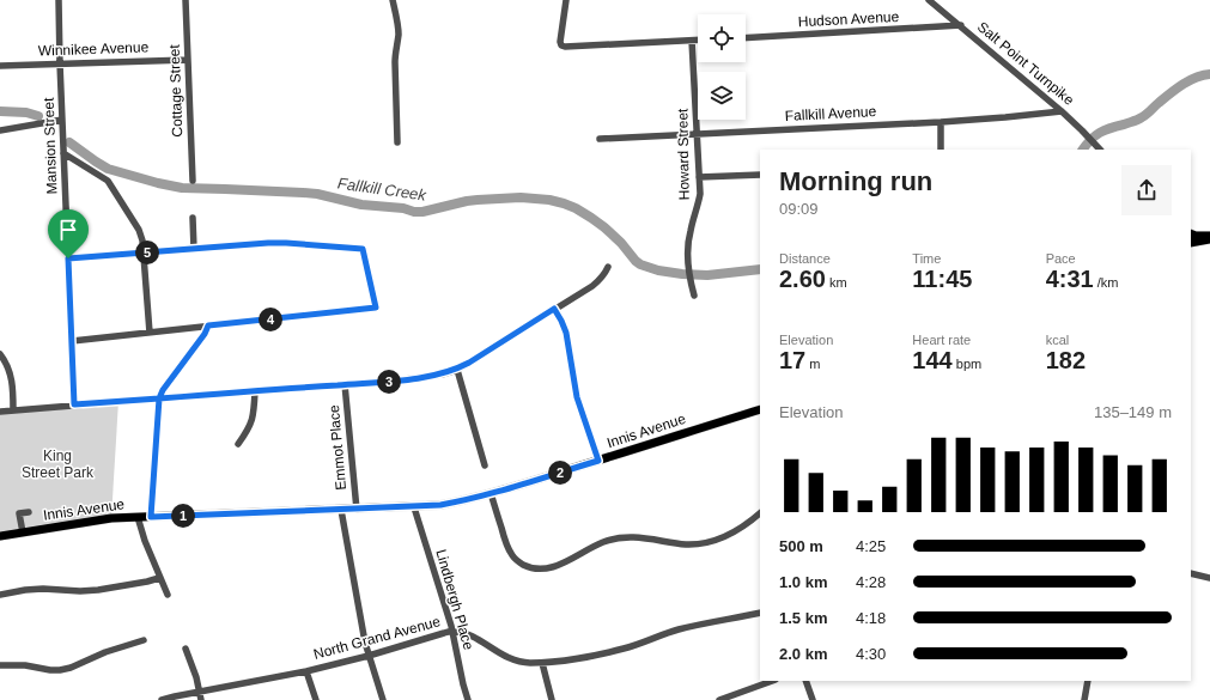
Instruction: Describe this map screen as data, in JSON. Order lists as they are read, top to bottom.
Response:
{
  "streets": {
    "main road": ["Innis Avenue"],
    "street": [
      "Hudson Avenue",
      "Winnikee Avenue",
      "Salt Point Turnpike",
      "Cottage Street",
      "Fallkill Avenue",
      "Mansion Street",
      "Howard Street",
      "Emmot Place",
      "Lindbergh Place",
      "North Grand Avenue"
    ]
  },
  "crossings": [
    ["Hudson Avenue", "Salt Point Turnpike"],
    ["Winnikee Avenue", "Cottage Street"],
    ["Winnikee Avenue", "Mansion Street"],
    ["Salt Point Turnpike", "Fallkill Avenue"],
    ["Fallkill Avenue", "Howard Street"],
    ["Innis Avenue", "Emmot Place"],
    ["Innis Avenue", "Lindbergh Place"],
    ["Lindbergh Place", "North Grand Avenue"]
  ],
  "water": ["Fallkill Creek"],
  "parks": ["King Street Park"],
  "page": {
    "heading": ["Morning run", "09:09"],
    "stats": [
      ["Distance", "2.60 km"],
      ["Time", "11:45"],
      ["Pace", "4:31 /km"],
      ["Elevation", "17 m"],
      ["Heart rate", "144 bpm"],
      ["kcal", "182"]
    ],
    "pins": [
      "5",
      "4",
      "3",
      "2",
      "1"
    ],
    "chart": ["Elevation", "135–149 m"],
    "list": [
      {
        "name": "500 m",
        "note": "4:25"
      },
      {
        "name": "1.0 km",
        "note": "4:28"
      },
      {
        "name": "1.5 km",
        "note": "4:18"
      },
      {
        "name": "2.0 km",
        "note": "4:30"
      }
    ]
  }
}
